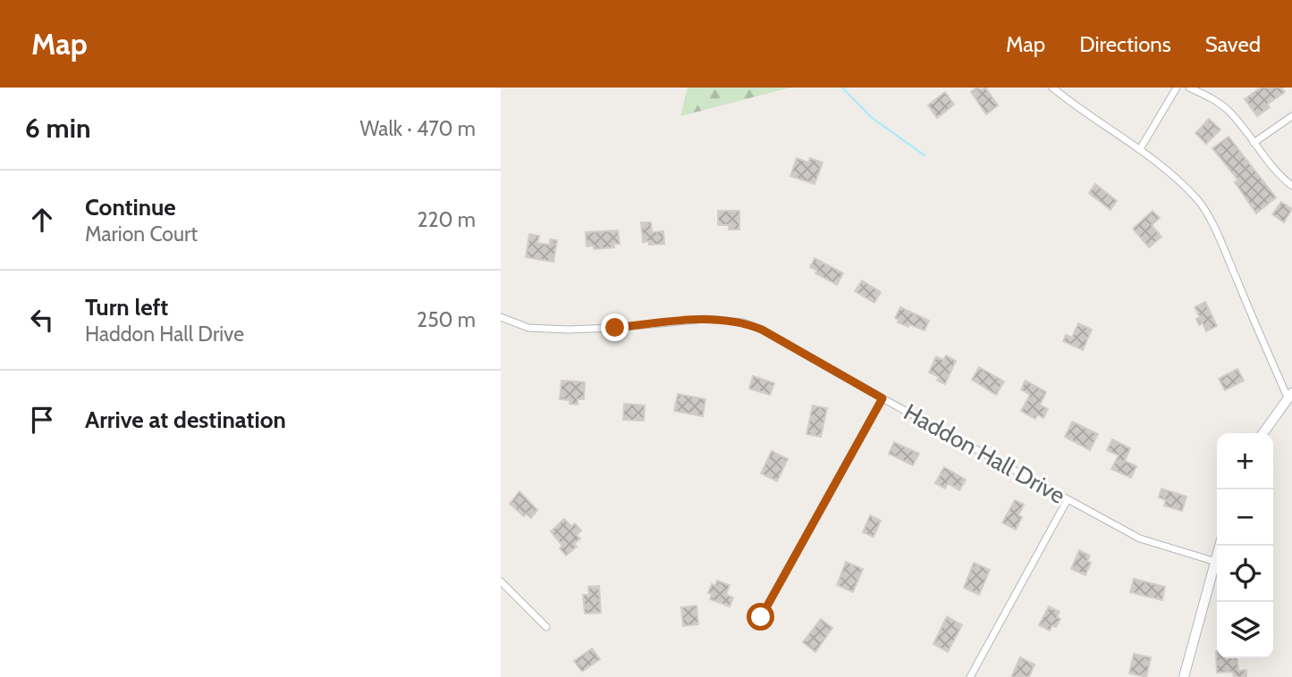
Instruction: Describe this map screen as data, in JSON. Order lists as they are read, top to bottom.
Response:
{
  "streets": {
    "street": ["Haddon Hall Drive"]
  },
  "page": {
    "header": "Map",
    "nav": ["Map", "Directions", "Saved"],
    "heading": ["6 min", "Walk · 470 m"],
    "list": [
      ["Continue", "Marion Court", "220 m"],
      ["Turn left", "Haddon Hall Drive", "250 m"],
      "Arrive at destination"
    ],
    "map_buttons": ["+", "−"]
  }
}
